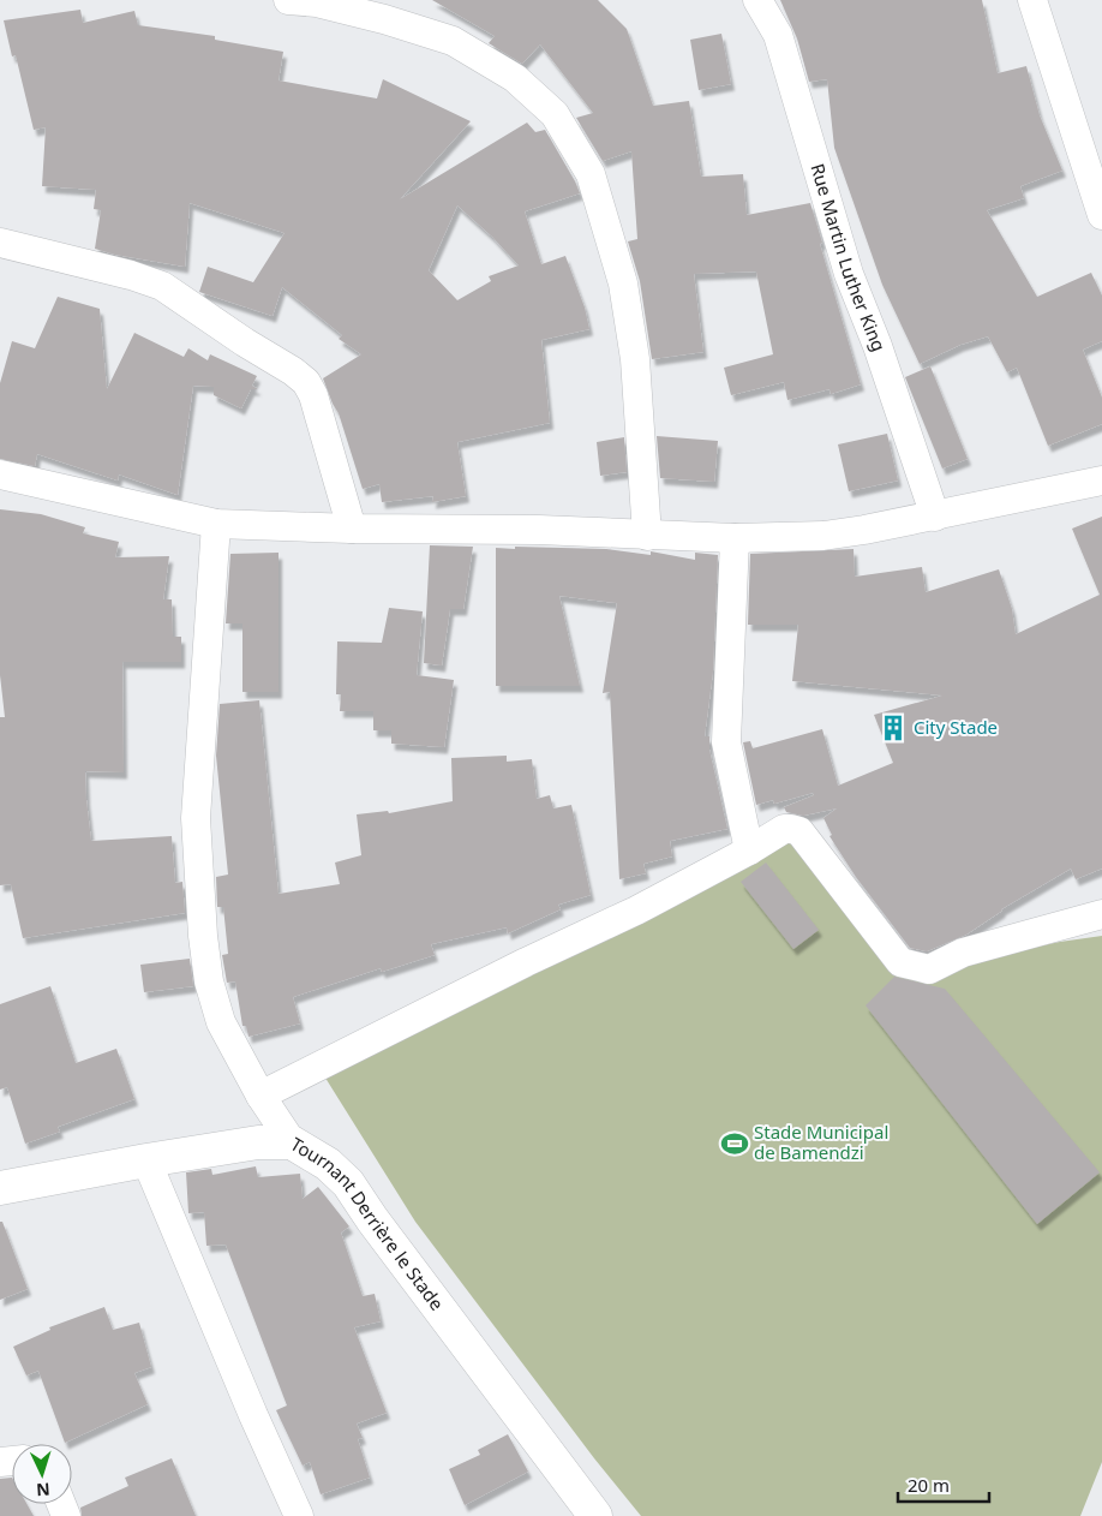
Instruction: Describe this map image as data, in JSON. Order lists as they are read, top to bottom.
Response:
{
  "streets": {
    "street": ["Rue Martin Luther King", "Tournant Derrière le Stade"]
  },
  "places": {
    "building": ["City Stade"],
    "sports": ["Stade Municipal de Bamendzi"]
  },
  "scale_bar": "20 m",
  "north": "bottom"
}
